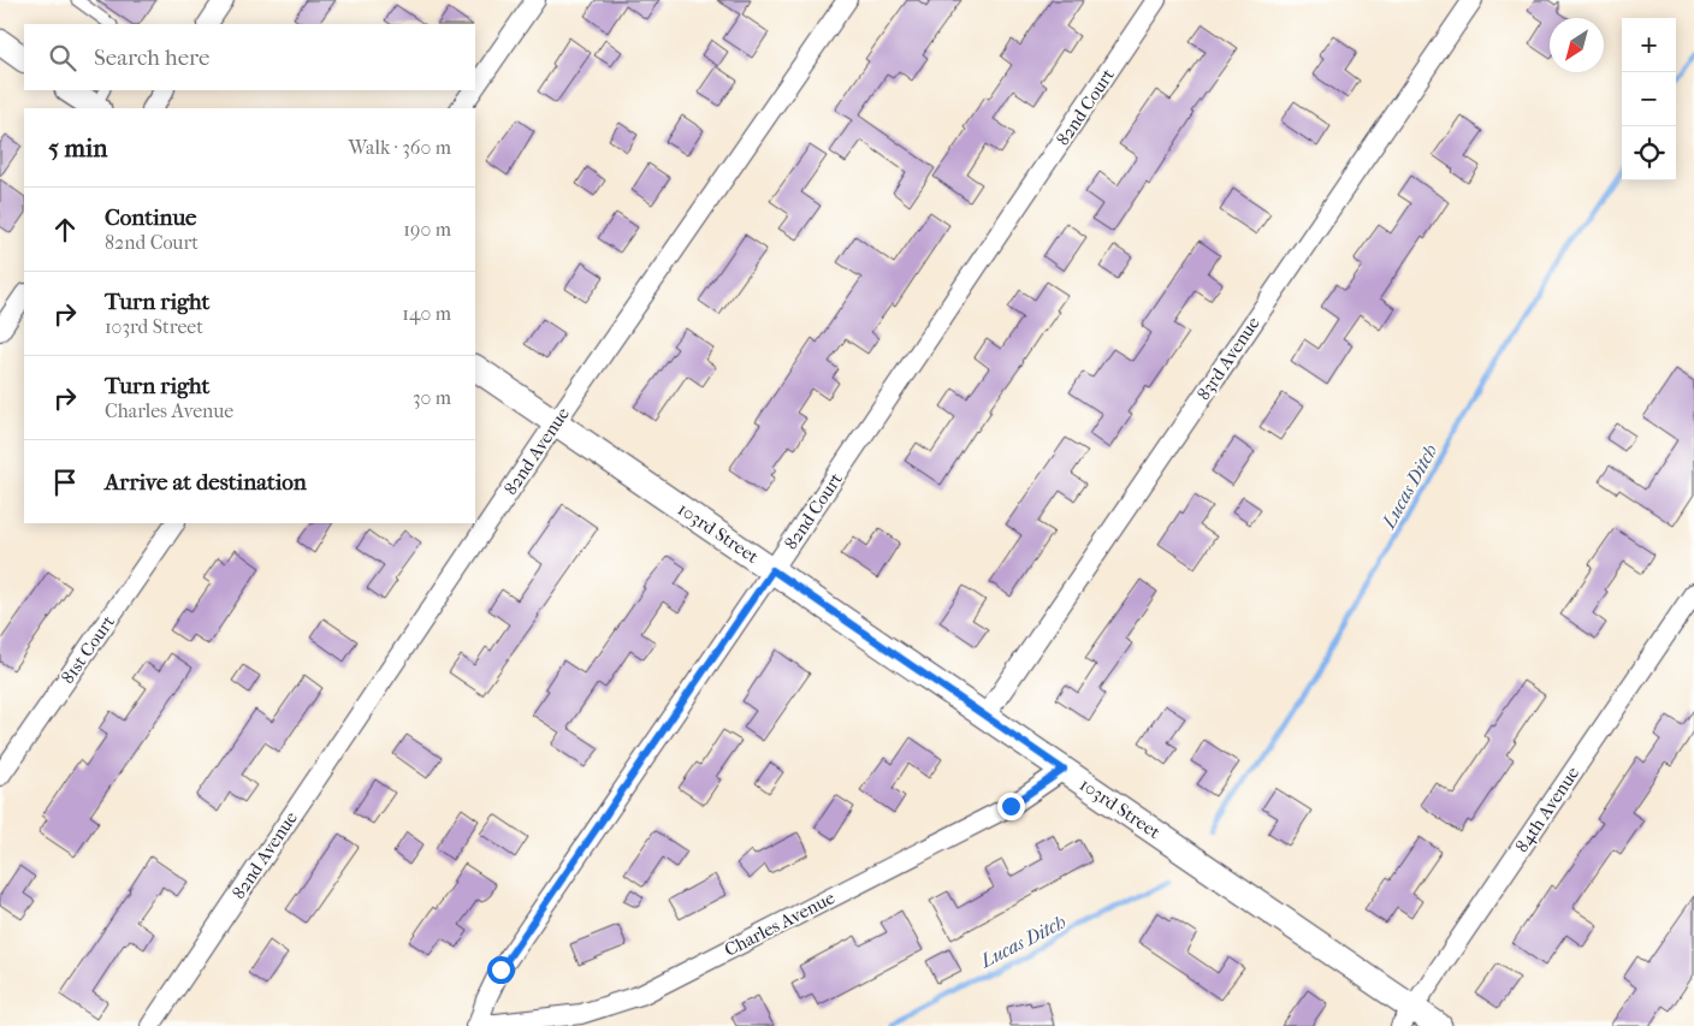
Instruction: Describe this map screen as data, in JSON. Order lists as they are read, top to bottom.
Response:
{
  "streets": {
    "street": [
      "82nd Court",
      "83rd Avenue",
      "82nd Avenue",
      "103rd Street",
      "81st Court",
      "84th Avenue",
      "Charles Avenue"
    ]
  },
  "crossings": [
    ["82nd Court", "103rd Street"],
    ["82nd Court", "Charles Avenue"],
    ["83rd Avenue", "103rd Street"],
    ["82nd Avenue", "103rd Street"],
    ["103rd Street", "84th Avenue"],
    ["103rd Street", "Charles Avenue"]
  ],
  "water": ["Lucas Ditch"],
  "north": "bottom left",
  "page": {
    "map_buttons": ["+", "−"],
    "search": "Search here",
    "heading": ["5 min", "Walk · 360 m"],
    "list": [
      ["Continue", "82nd Court", "190 m"],
      ["Turn right", "103rd Street", "140 m"],
      ["Turn right", "Charles Avenue", "30 m"],
      "Arrive at destination"
    ]
  }
}
